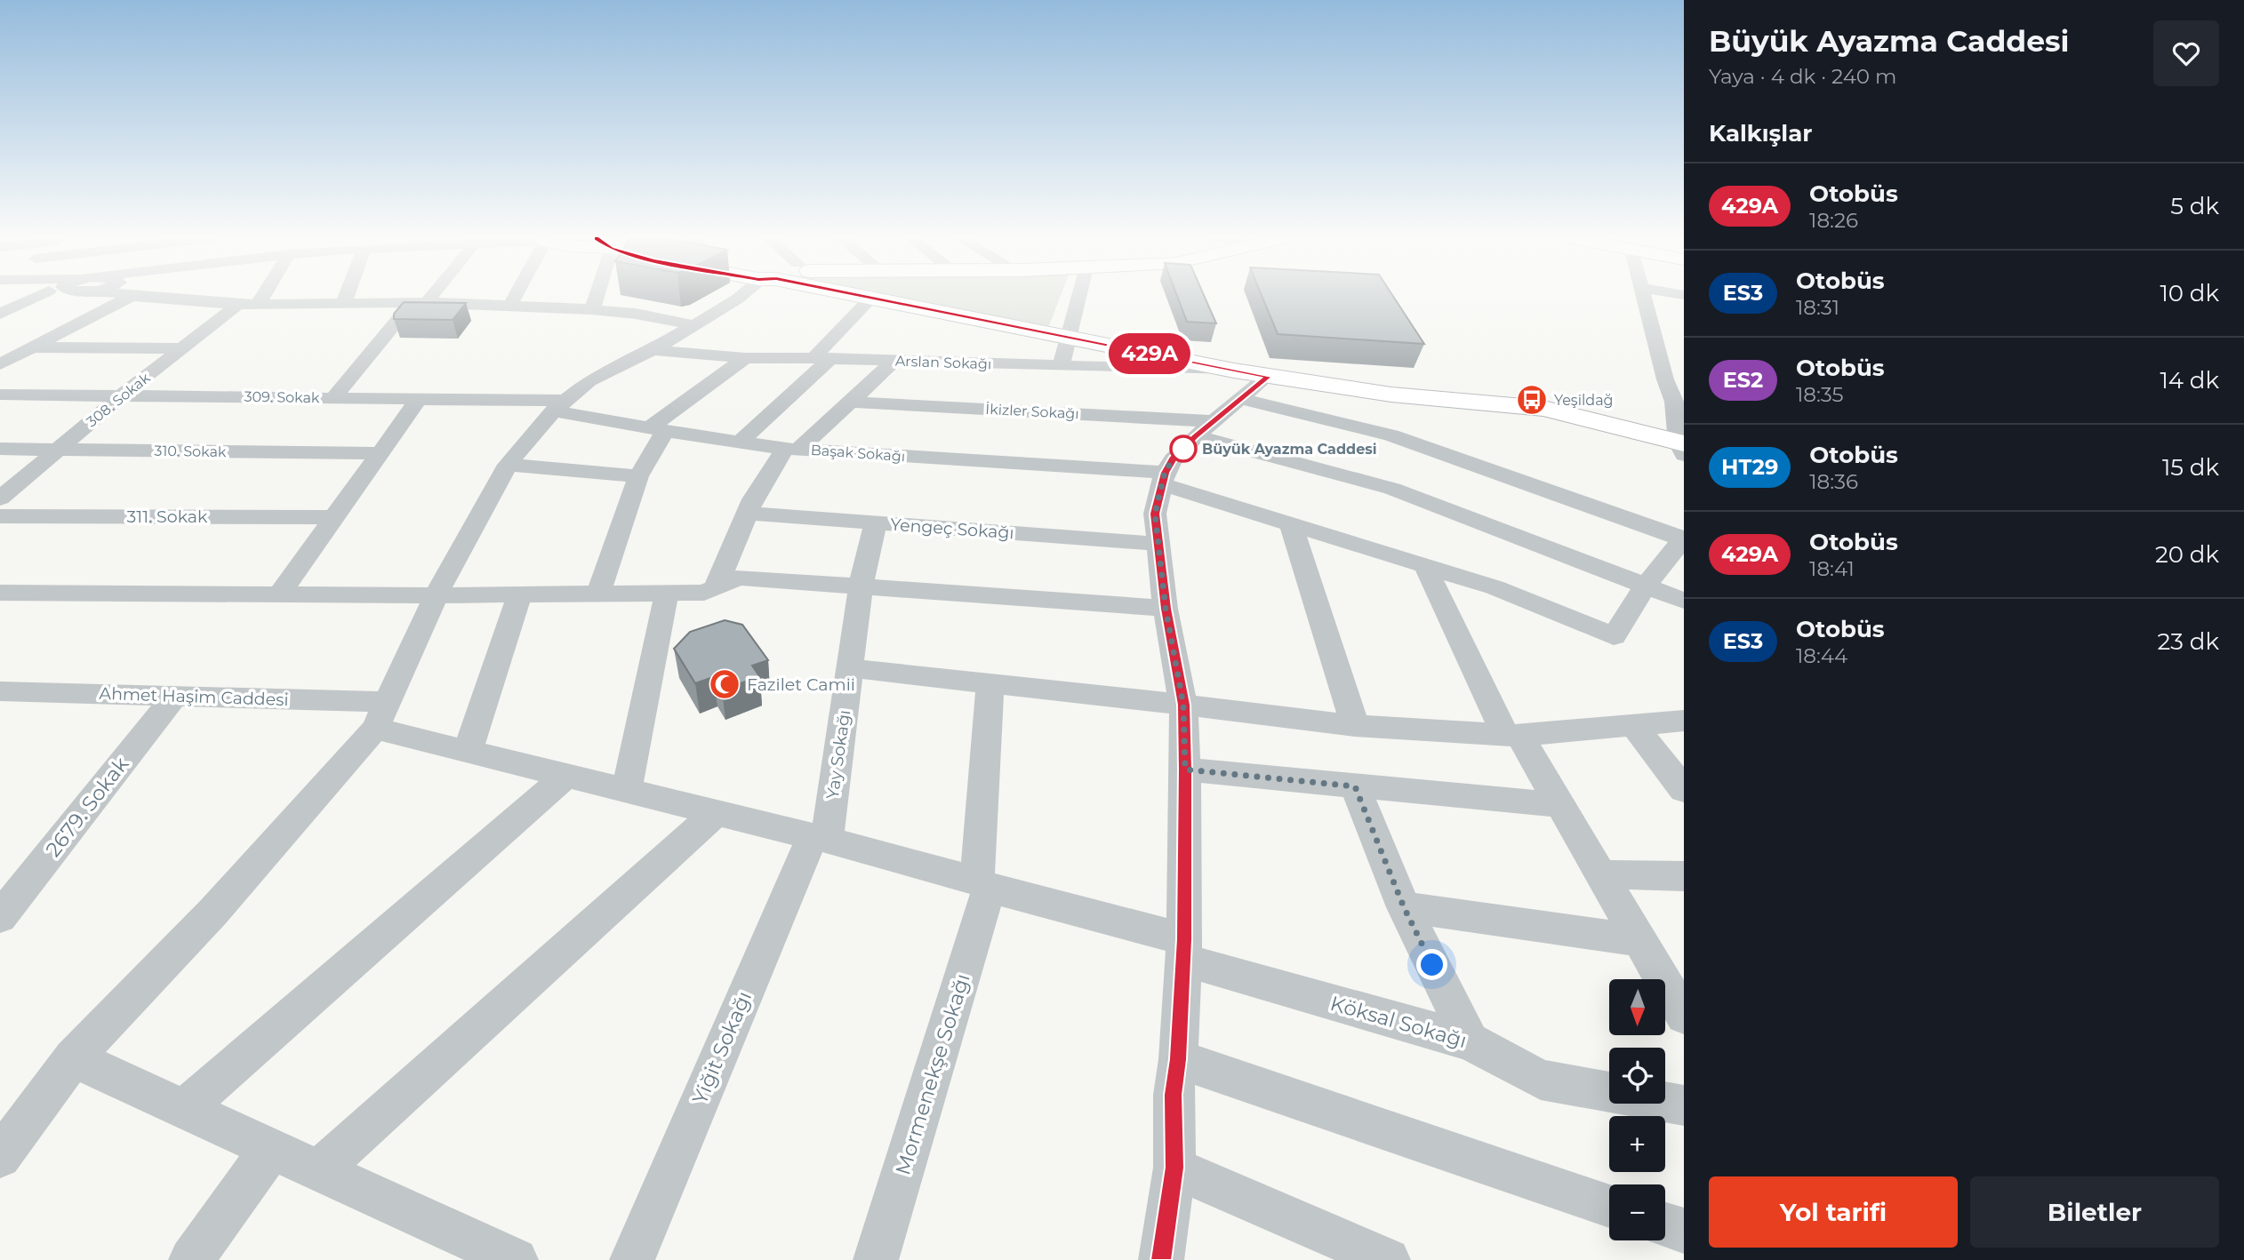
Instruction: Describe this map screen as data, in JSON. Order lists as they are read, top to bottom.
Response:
{
  "streets": {
    "street": [
      "Arslan Sokağı",
      "309. Sokak",
      "308. Sokak",
      "İkizler Sokağı",
      "310. Sokak",
      "Başak Sokağı",
      "311. Sokak",
      "Yengeç Sokağı",
      "Ahmet Haşim Caddesi",
      "Yay Sokağı",
      "2679. Sokak",
      "Köksal Sokağı",
      "Yiğit Sokağı",
      "Mormenekşe Sokağı"
    ]
  },
  "crossings": [
    ["309. Sokak", "308. Sokak"],
    ["309. Sokak", "Başak Sokağı"],
    ["308. Sokak", "310. Sokak"],
    ["İkizler Sokağı", "Başak Sokağı"],
    ["Yengeç Sokağı", "Yay Sokağı"],
    ["Ahmet Haşim Caddesi", "Yay Sokağı"],
    ["Ahmet Haşim Caddesi", "2679. Sokak"],
    ["Ahmet Haşim Caddesi", "Köksal Sokağı"],
    ["Ahmet Haşim Caddesi", "Yiğit Sokağı"],
    ["Yay Sokağı", "Köksal Sokağı"],
    ["Yay Sokağı", "Yiğit Sokağı"],
    ["Köksal Sokağı", "Yiğit Sokağı"],
    ["Köksal Sokağı", "Mormenekşe Sokağı"]
  ],
  "places": {
    "bus stop": ["Yeşildağ"],
    "other": ["Büyük Ayazma Caddesi"],
    "mosque": ["Fazilet Camii"]
  },
  "lines": ["bus line 429A"],
  "north": "bottom",
  "page": {
    "on_map": "429A",
    "heading": [
      ["Büyük Ayazma Caddesi", "Yaya · 4 dk · 240 m"],
      "Kalkışlar"
    ],
    "list": [
      {
        "mark": "429A",
        "name": "Otobüs",
        "note": "18:26",
        "value": "5 dk"
      },
      {
        "mark": "ES3",
        "name": "Otobüs",
        "note": "18:31",
        "value": "10 dk"
      },
      {
        "mark": "ES2",
        "name": "Otobüs",
        "note": "18:35",
        "value": "14 dk"
      },
      {
        "mark": "HT29",
        "name": "Otobüs",
        "note": "18:36",
        "value": "15 dk"
      },
      {
        "mark": "429A",
        "name": "Otobüs",
        "note": "18:41",
        "value": "20 dk"
      },
      {
        "mark": "ES3",
        "name": "Otobüs",
        "note": "18:44",
        "value": "23 dk"
      }
    ],
    "map_buttons": ["+", "−"],
    "buttons": ["Yol tarifi", "Biletler"]
  }
}
